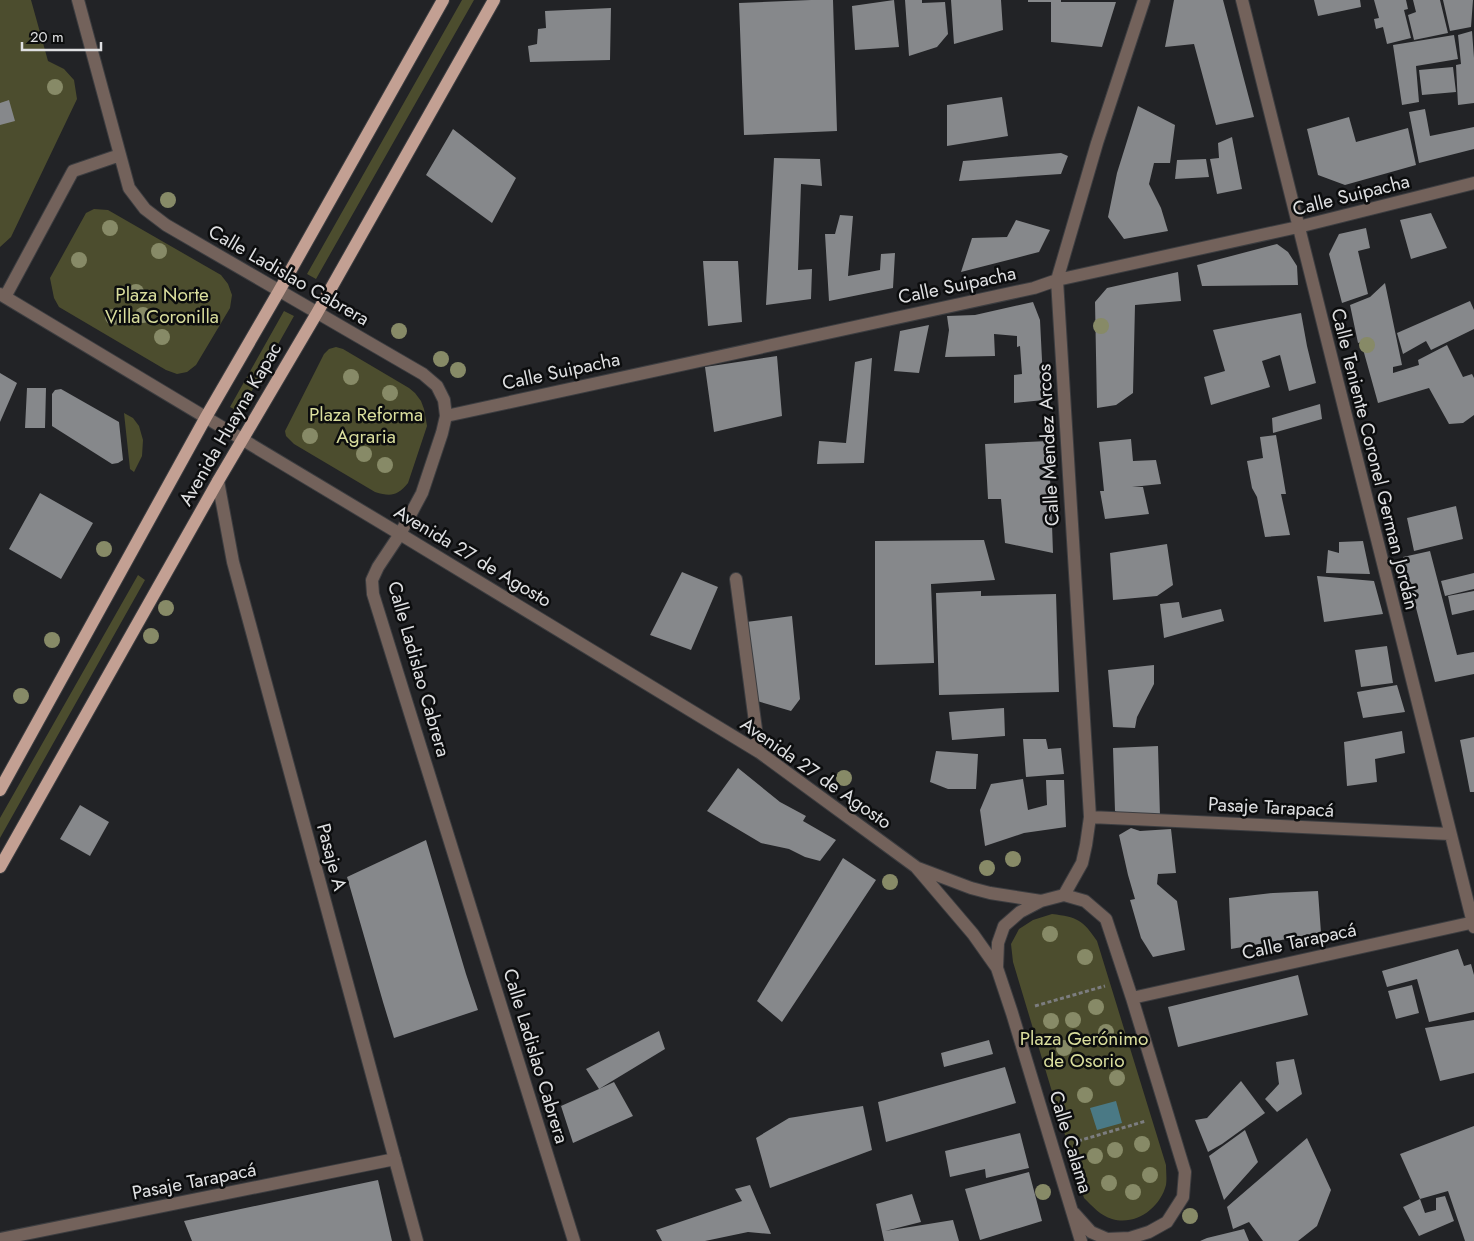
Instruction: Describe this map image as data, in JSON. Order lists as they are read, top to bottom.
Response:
{
  "streets": {
    "main road": ["Avenida Huayna Kapac"],
    "street": [
      "Calle Suipacha",
      "Calle Ladislao Cabrera",
      "Calle Mendez Arcos",
      "Calle Teniente Coronel German Jordán",
      "Avenida 27 de Agosto",
      "Pasaje Tarapacá",
      "Pasaje A",
      "Calle Tarapacá",
      "Calle Calama"
    ]
  },
  "crossings": [
    ["Calle Suipacha", "Calle Ladislao Cabrera"],
    ["Calle Suipacha", "Calle Mendez Arcos"],
    ["Calle Suipacha", "Calle Teniente Coronel German Jordán"],
    ["Calle Ladislao Cabrera", "Avenida Huayna Kapac"],
    ["Calle Ladislao Cabrera", "Avenida 27 de Agosto"],
    ["Avenida Huayna Kapac", "Avenida 27 de Agosto"],
    ["Avenida Huayna Kapac", "Pasaje A"],
    ["Calle Mendez Arcos", "Pasaje Tarapacá"],
    ["Calle Teniente Coronel German Jordán", "Pasaje Tarapacá"],
    ["Calle Teniente Coronel German Jordán", "Calle Tarapacá"],
    ["Avenida 27 de Agosto", "Calle Calama"],
    ["Pasaje Tarapacá", "Pasaje A"]
  ],
  "parks": ["Plaza Norte Villa Coronilla", "Plaza Reforma Agraria", "Plaza Gerónimo de Osorio"],
  "scale_bar": "20 m"
}
